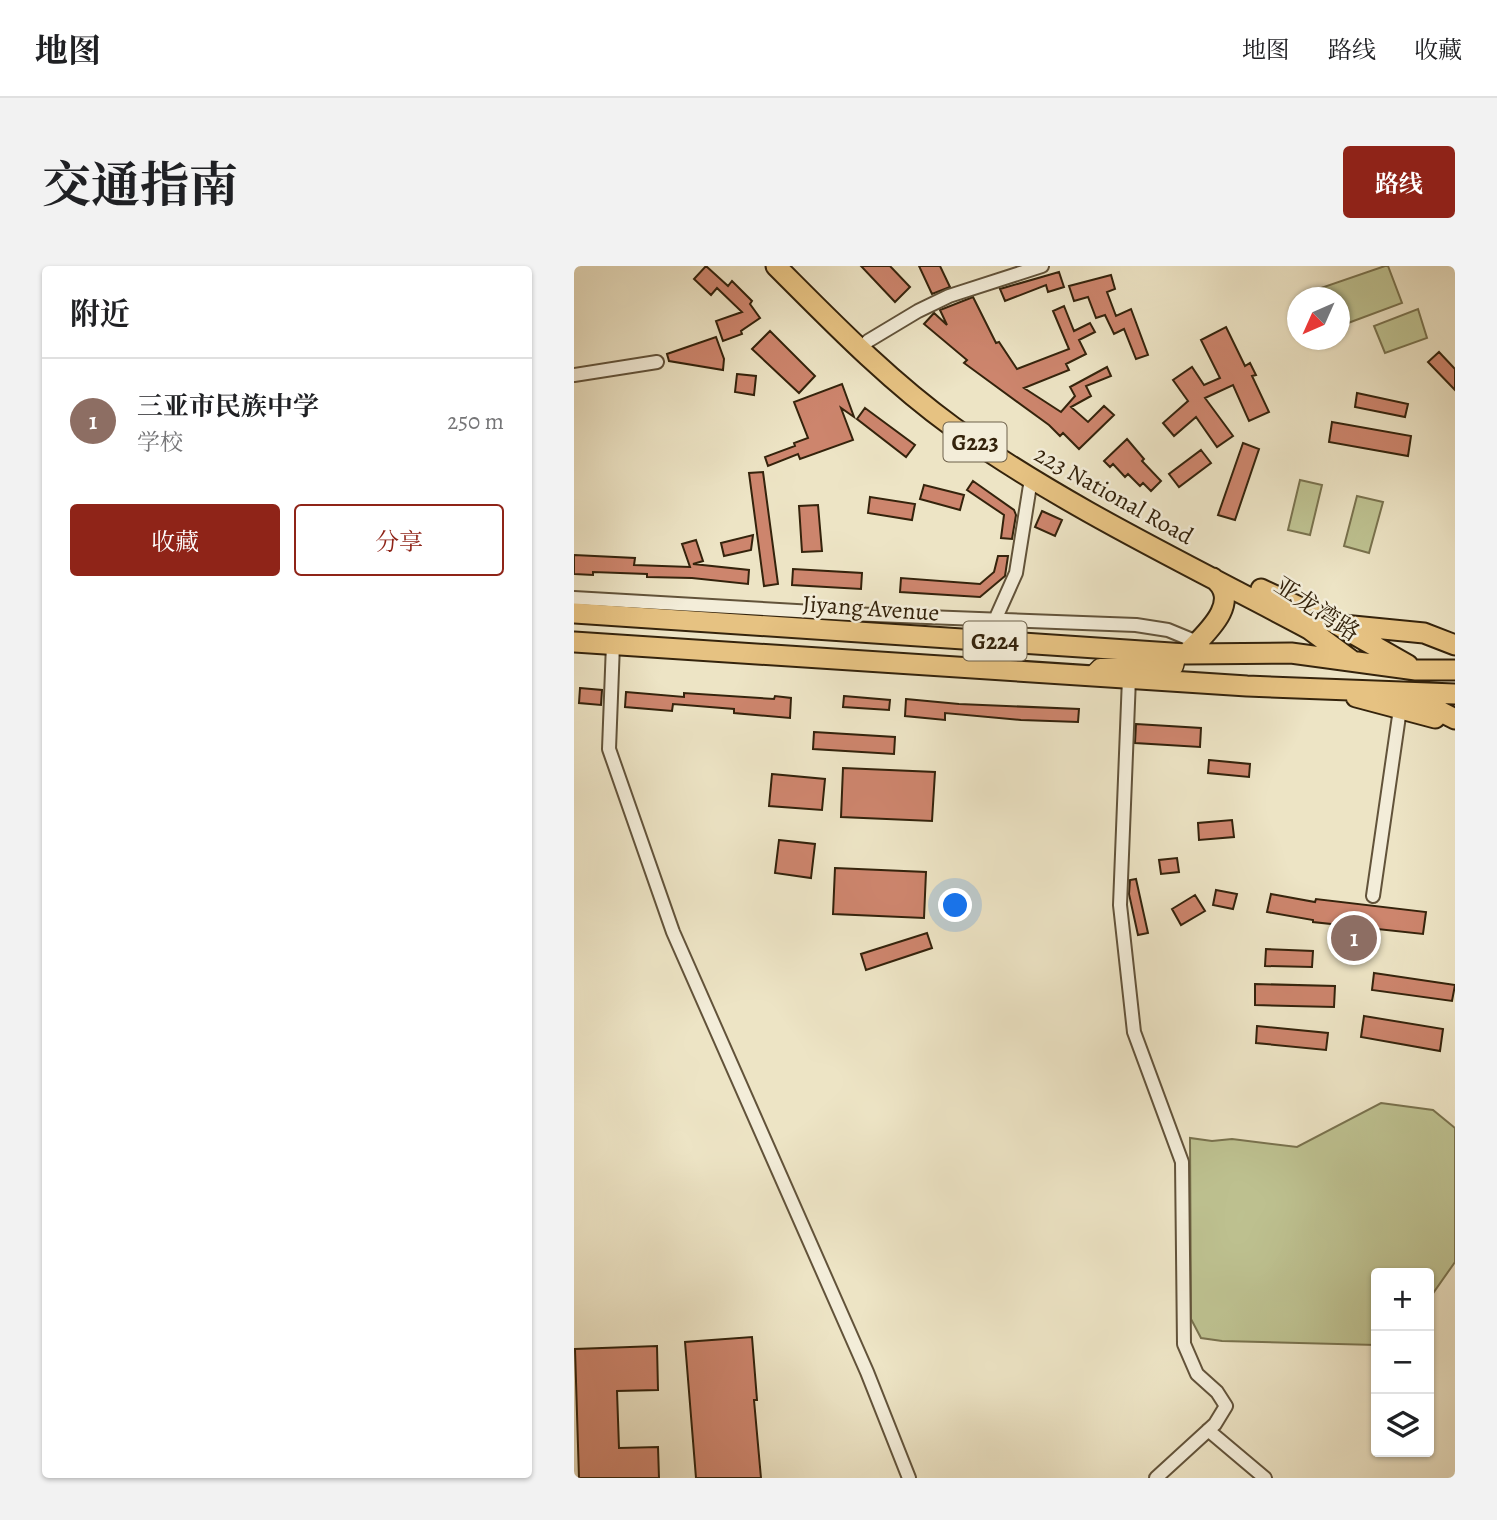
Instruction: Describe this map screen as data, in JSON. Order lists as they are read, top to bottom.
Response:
{
  "streets": {
    "highway": [
      "G223",
      "223 National Road",
      "Jiyang Avenue",
      "亚龙湾路",
      "G224"
    ]
  },
  "crossings": [
    ["G223", "Jiyang Avenue"],
    ["G223", "亚龙湾路"],
    ["G223", "G224"],
    ["223 National Road", "亚龙湾路"],
    ["Jiyang Avenue", "亚龙湾路"],
    ["Jiyang Avenue", "G224"],
    ["亚龙湾路", "G224"]
  ],
  "north": "bottom left",
  "page": {
    "header": "地图",
    "nav": ["地图", "路线", "收藏"],
    "title": "交通指南",
    "buttons": [
      "路线",
      ["收藏", "分享"]
    ],
    "heading": "附近",
    "list": [
      {
        "mark": "1",
        "name": "三亚市民族中学",
        "note": "学校",
        "value": "250 m"
      }
    ],
    "pins": "1",
    "map_buttons": ["+", "−"]
  }
}
